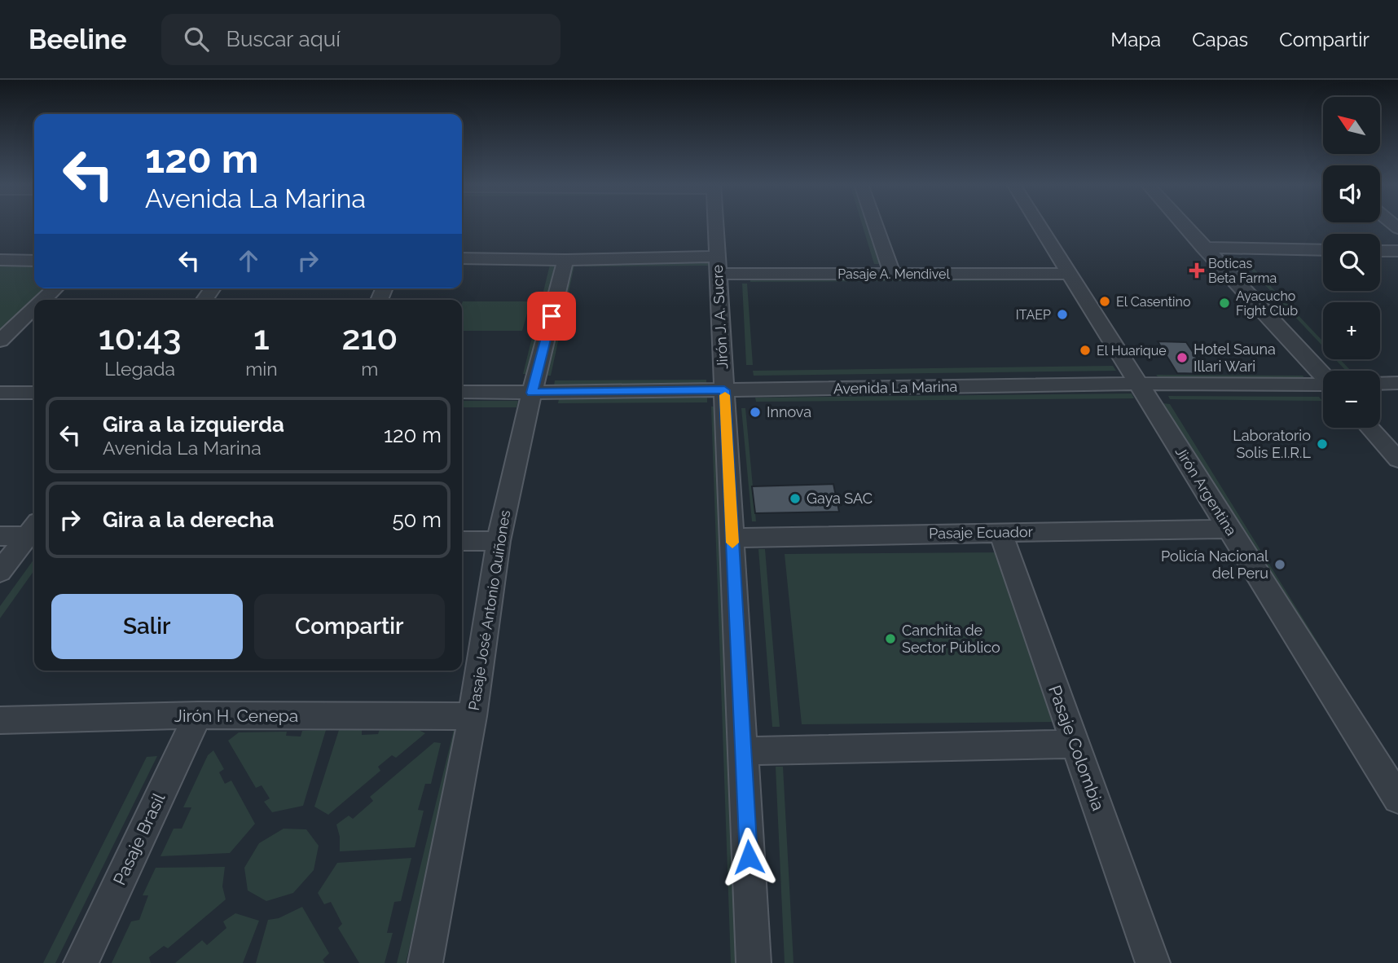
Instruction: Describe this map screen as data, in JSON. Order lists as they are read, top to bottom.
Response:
{
  "streets": {
    "street": [
      "Pasaje A. Mendivel",
      "Jirón J. A. Sucre",
      "Avenida La Marina",
      "Jirón Argentina",
      "Pasaje Ecuador",
      "Pasaje José Antonio Quiñones",
      "Jirón H. Cenepa",
      "Pasaje Colombia",
      "Pasaje Brasil"
    ]
  },
  "crossings": [
    ["Pasaje A. Mendivel", "Jirón J. A. Sucre"],
    ["Pasaje A. Mendivel", "Jirón Argentina"],
    ["Pasaje A. Mendivel", "Pasaje José Antonio Quiñones"],
    ["Jirón J. A. Sucre", "Avenida La Marina"],
    ["Jirón J. A. Sucre", "Pasaje Ecuador"],
    ["Avenida La Marina", "Jirón Argentina"],
    ["Avenida La Marina", "Pasaje José Antonio Quiñones"],
    ["Jirón Argentina", "Pasaje Ecuador"],
    ["Pasaje Ecuador", "Pasaje Colombia"],
    ["Pasaje José Antonio Quiñones", "Jirón H. Cenepa"],
    ["Jirón H. Cenepa", "Pasaje Brasil"]
  ],
  "places": {
    "health": ["Boticas Beta Farma"],
    "other": [
      "El Casentino",
      "Ayacucho Fight Club",
      "ITAEP",
      "El Huarique",
      "Hotel Sauna Illari Wari",
      "Innova",
      "Laboratorio Solis E.I.R.L",
      "Gaya SAC",
      "Policía Nacional del Peru",
      "Canchita de Sector Público"
    ]
  },
  "north": "top left",
  "page": {
    "header": "Beeline",
    "search": "Buscar aquí",
    "nav": ["Mapa", "Capas", "Compartir"],
    "map_buttons": ["+", "−"],
    "turn": ["120 m", "Avenida La Marina"],
    "eta": [
      "10:43",
      "Llegada",
      "1",
      "min",
      "210",
      "m"
    ],
    "list": [
      {
        "name": "Gira a la izquierda",
        "note": "Avenida La Marina",
        "value": "120 m"
      },
      {
        "name": "Gira a la derecha",
        "value": "50 m"
      }
    ],
    "buttons": ["Salir", "Compartir"]
  }
}
